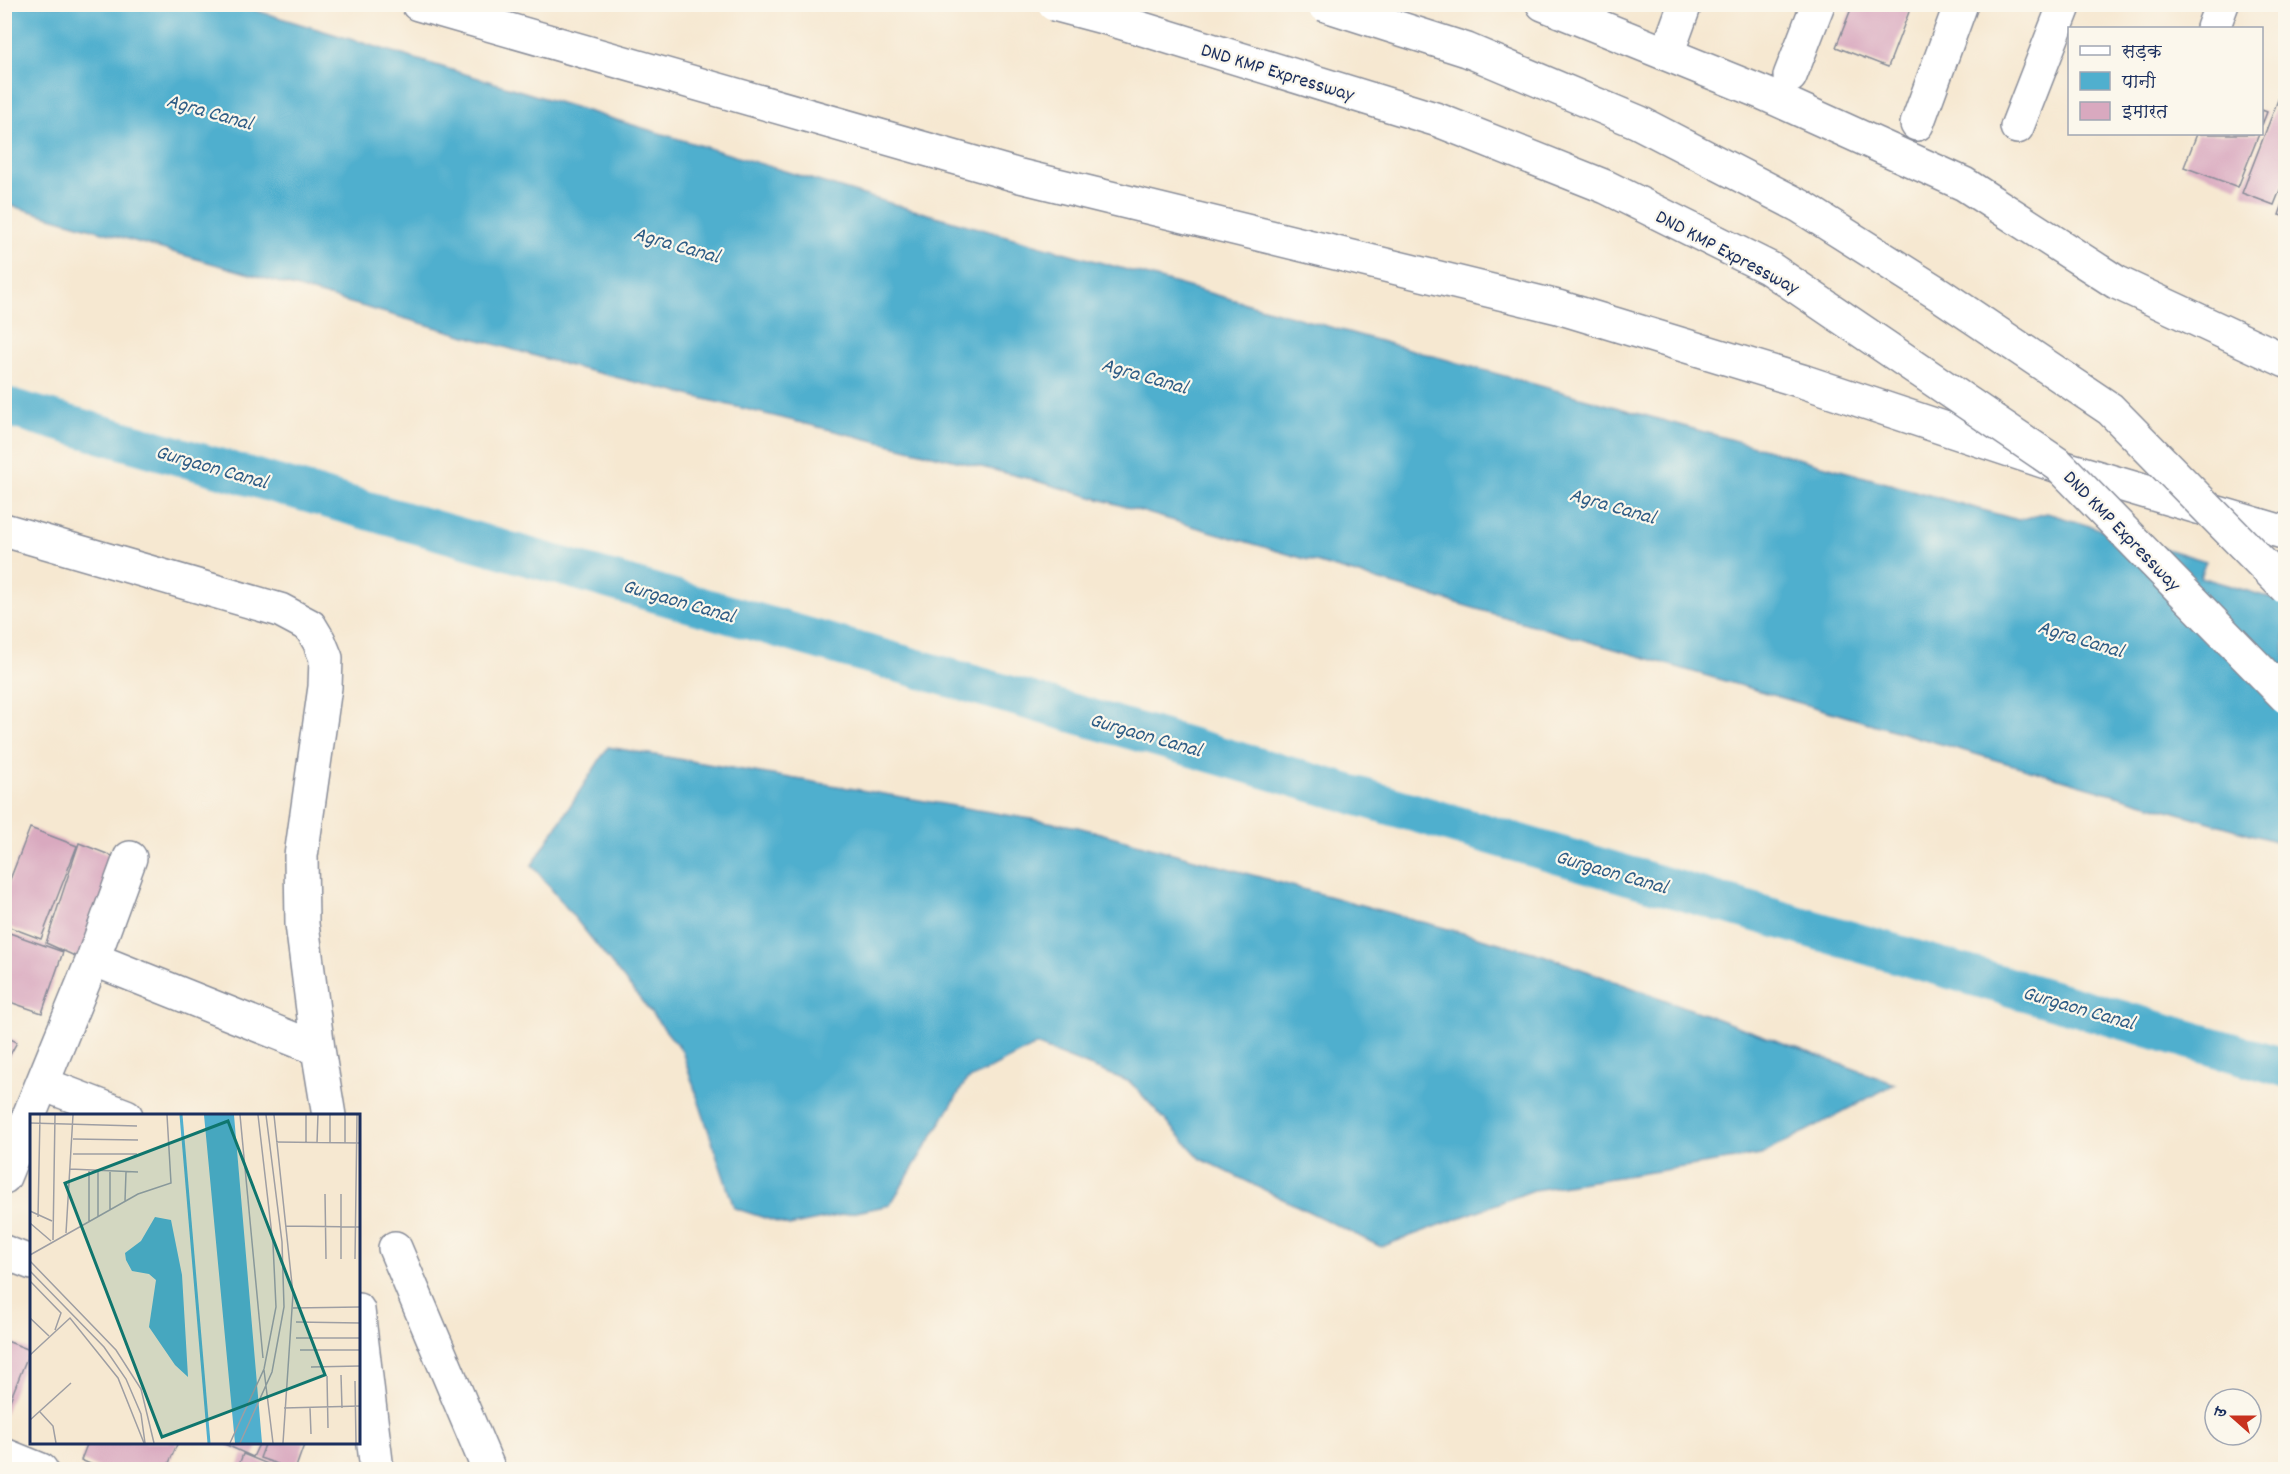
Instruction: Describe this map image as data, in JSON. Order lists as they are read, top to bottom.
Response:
{
  "streets": {
    "main road": ["DND KMP Expressway"]
  },
  "water": ["Agra Canal", "Gurgaon Canal"],
  "legend": ["सड़क", "पानी", "इमारत"],
  "north": "left"
}
